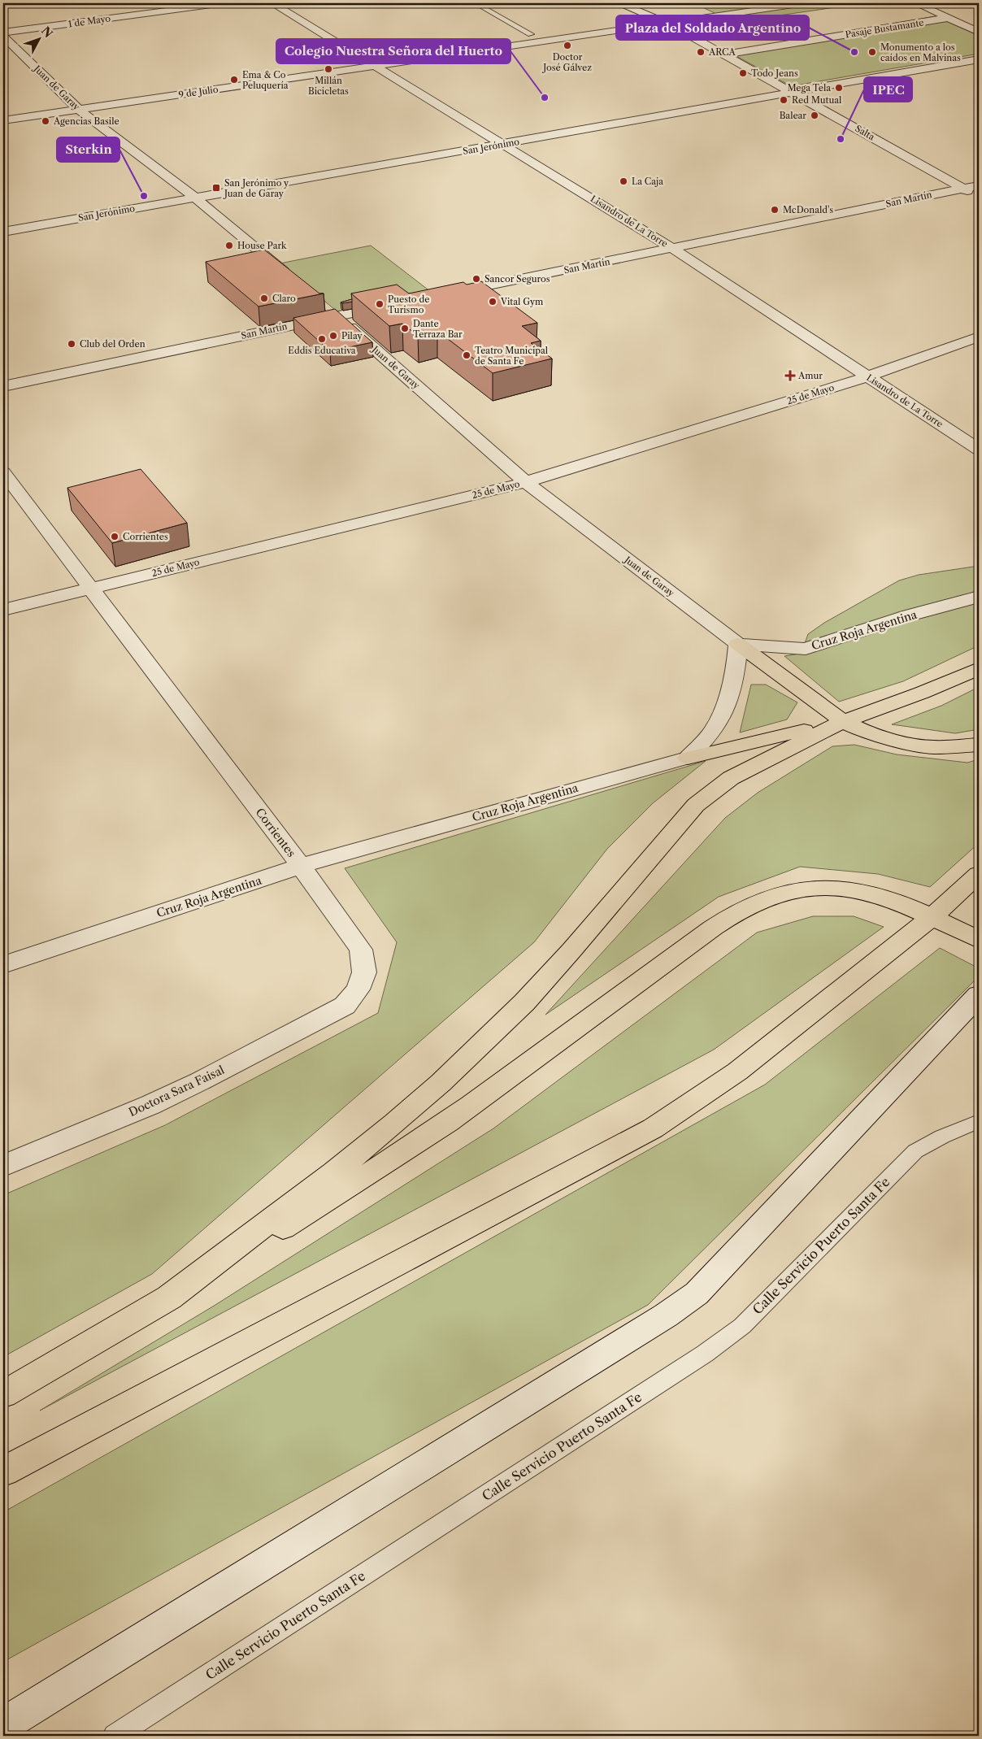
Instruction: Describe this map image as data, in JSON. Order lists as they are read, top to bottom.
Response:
{
  "streets": {
    "street": [
      "1 de Mayo",
      "Pasaje Bustamante",
      "Juan de Garay",
      "9 de Julio",
      "Salta",
      "San Jerónimo",
      "San Martín",
      "Lisandro de La Torre",
      "25 de Mayo",
      "Cruz Roja Argentina",
      "Corrientes",
      "Doctora Sara Faisal"
    ],
    "lane": ["Calle Servicio Puerto Santa Fe"]
  },
  "crossings": [
    ["Pasaje Bustamante", "Salta"],
    ["Juan de Garay", "9 de Julio"],
    ["Juan de Garay", "San Jerónimo"],
    ["Juan de Garay", "San Martín"],
    ["Juan de Garay", "25 de Mayo"],
    ["Juan de Garay", "Cruz Roja Argentina"],
    ["9 de Julio", "Salta"],
    ["9 de Julio", "Lisandro de La Torre"],
    ["Salta", "San Jerónimo"],
    ["Salta", "San Martín"],
    ["San Jerónimo", "Lisandro de La Torre"],
    ["San Martín", "Lisandro de La Torre"],
    ["Lisandro de La Torre", "25 de Mayo"],
    ["25 de Mayo", "Corrientes"],
    ["Cruz Roja Argentina", "Corrientes"],
    ["Corrientes", "Doctora Sara Faisal"]
  ],
  "places": {
    "other": [
      "Doctor José Gálvez",
      "ARCA",
      "Plaza del Soldado Argentino",
      "Monumento a los caídos en Malvinas",
      "Millán Bicicletas",
      "Todo Jeans",
      "Ema & Co Peluquería",
      "Mega Tela",
      "Colegio Nuestra Señora del Huerto",
      "Red Mutual",
      "Balear",
      "Agencias Basile",
      "IPEC",
      "La Caja",
      "Sterkin",
      "McDonald's",
      "House Park",
      "Sancor Seguros",
      "Claro",
      "Vital Gym",
      "Puesto de Turismo",
      "Dante Terraza Bar",
      "Pilay",
      "Eddis Educativa",
      "Club del Orden",
      "Teatro Municipal de Santa Fe",
      "Corrientes"
    ],
    "transit": ["San Jerónimo y Juan de Garay"],
    "health": ["Amur"]
  },
  "north": "top right"
}
